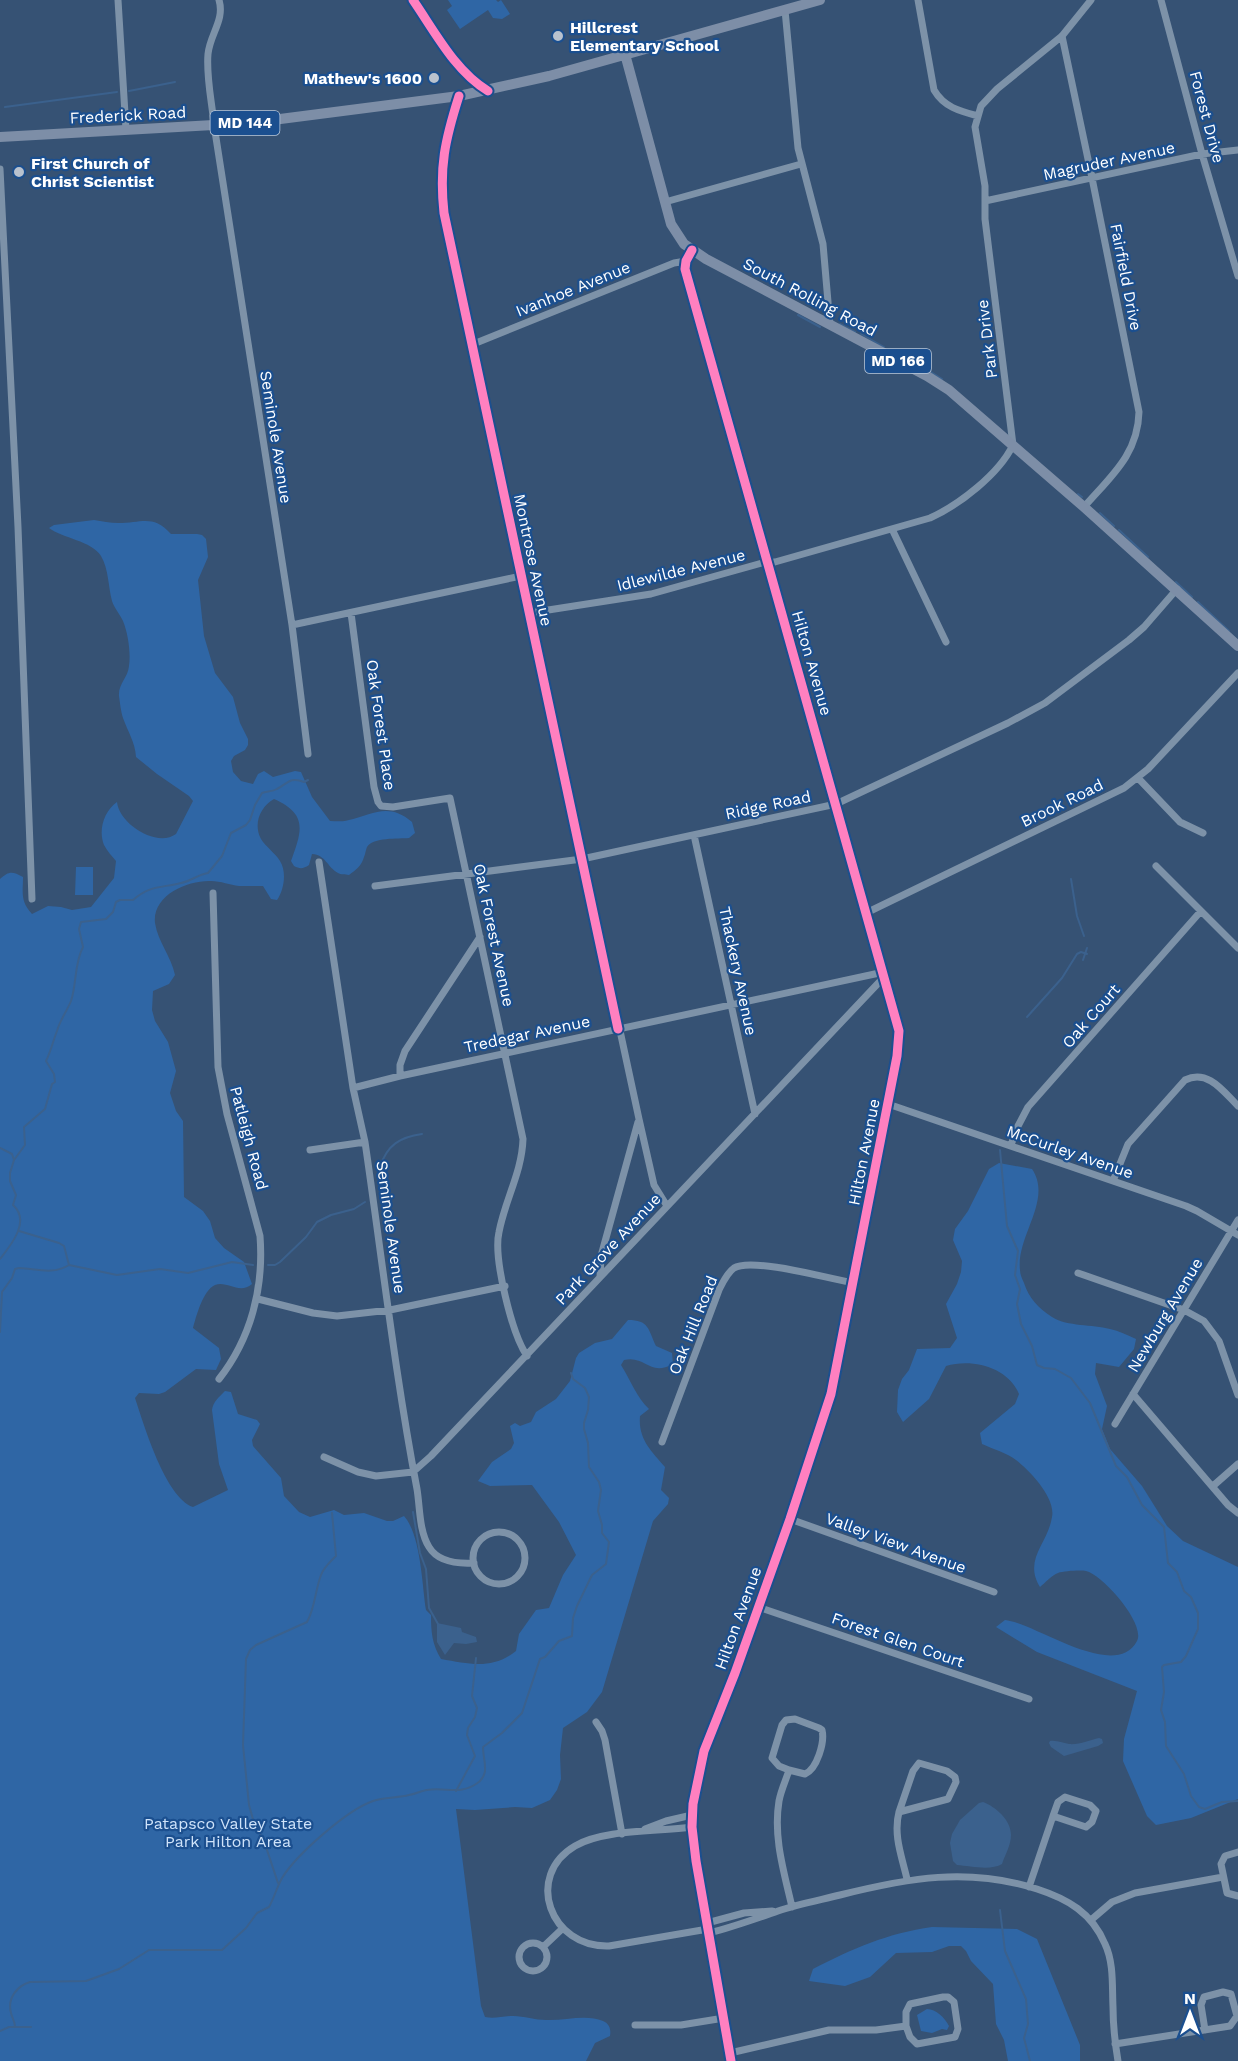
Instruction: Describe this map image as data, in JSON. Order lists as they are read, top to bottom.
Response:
{
  "streets": {
    "main road": [
      "Frederick Road",
      "MD 144",
      "South Rolling Road",
      "MD 166"
    ],
    "street": [
      "Forest Drive",
      "Magruder Avenue",
      "Fairfield Drive",
      "Ivanhoe Avenue",
      "Park Drive",
      "Seminole Avenue",
      "Montrose Avenue",
      "Idlewilde Avenue",
      "Hilton Avenue",
      "Oak Forest Place",
      "Brook Road",
      "Ridge Road",
      "Oak Forest Avenue",
      "Thackery Avenue",
      "Oak Court",
      "Tredegar Avenue",
      "Patleigh Road",
      "McCurley Avenue",
      "Park Grove Avenue",
      "Newburg Avenue",
      "Oak Hill Road",
      "Valley View Avenue",
      "Forest Glen Court"
    ]
  },
  "crossings": [
    ["Frederick Road", "South Rolling Road"],
    ["Frederick Road", "Seminole Avenue"],
    ["Frederick Road", "Montrose Avenue"],
    ["Forest Drive", "Magruder Avenue"],
    ["Magruder Avenue", "Fairfield Drive"],
    ["Magruder Avenue", "Park Drive"],
    ["Fairfield Drive", "South Rolling Road"],
    ["Ivanhoe Avenue", "Montrose Avenue"],
    ["Ivanhoe Avenue", "Hilton Avenue"],
    ["South Rolling Road", "Park Drive"],
    ["South Rolling Road", "Ridge Road"],
    ["Seminole Avenue", "Tredegar Avenue"],
    ["Seminole Avenue", "Park Grove Avenue"],
    ["Montrose Avenue", "Idlewilde Avenue"],
    ["Montrose Avenue", "Ridge Road"],
    ["Montrose Avenue", "Tredegar Avenue"],
    ["Montrose Avenue", "Park Grove Avenue"],
    ["Idlewilde Avenue", "Hilton Avenue"],
    ["Hilton Avenue", "Brook Road"],
    ["Hilton Avenue", "Ridge Road"],
    ["Hilton Avenue", "Tredegar Avenue"],
    ["Hilton Avenue", "McCurley Avenue"],
    ["Hilton Avenue", "Park Grove Avenue"],
    ["Hilton Avenue", "Oak Hill Road"],
    ["Hilton Avenue", "Valley View Avenue"],
    ["Hilton Avenue", "Forest Glen Court"],
    ["Oak Forest Place", "Oak Forest Avenue"],
    ["Ridge Road", "Oak Forest Avenue"],
    ["Ridge Road", "Thackery Avenue"],
    ["Oak Forest Avenue", "Tredegar Avenue"],
    ["Oak Forest Avenue", "Park Grove Avenue"],
    ["Thackery Avenue", "Tredegar Avenue"],
    ["Thackery Avenue", "Park Grove Avenue"],
    ["Oak Court", "McCurley Avenue"],
    ["Tredegar Avenue", "Park Grove Avenue"],
    ["McCurley Avenue", "Newburg Avenue"]
  ],
  "parks": ["Patapsco Valley State Park Hilton Area"],
  "places": ["Hillcrest Elementary School", "Mathew's 1600", "First Church of Christ Scientist"],
  "north": "top"
}
